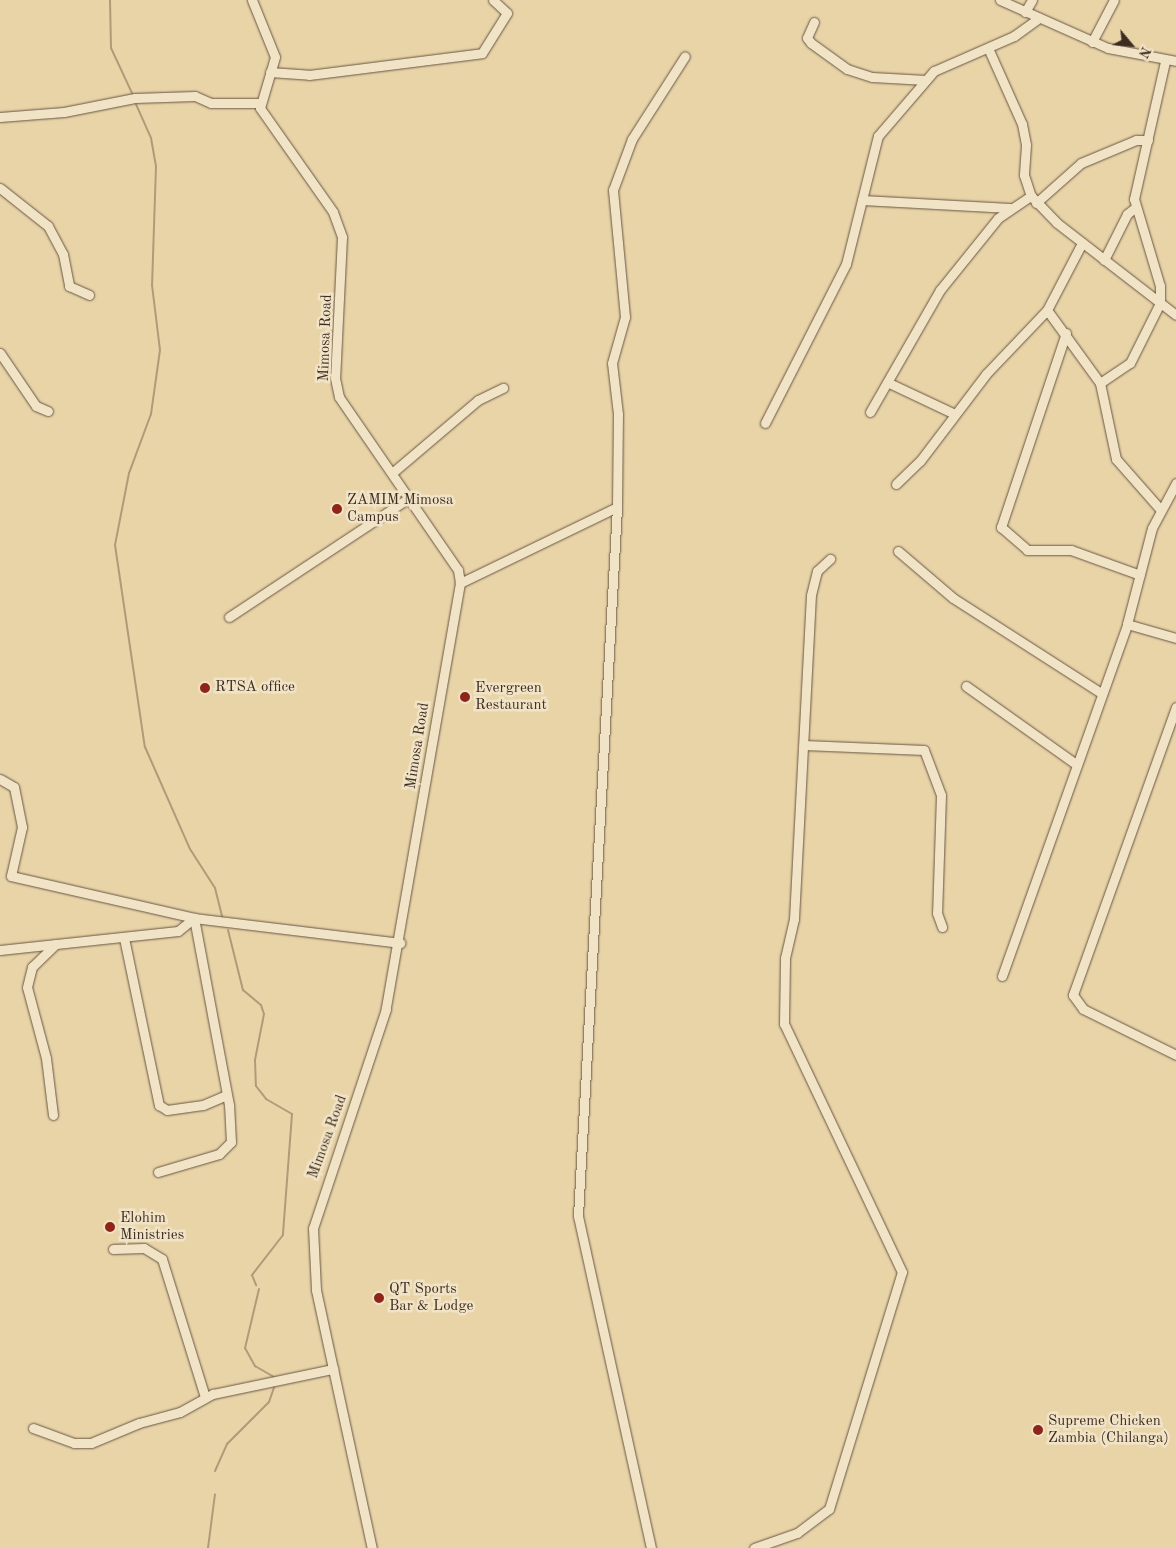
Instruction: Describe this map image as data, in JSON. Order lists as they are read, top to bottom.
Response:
{
  "streets": {
    "street": ["Mimosa Road"]
  },
  "places": [
    "ZAMIM Mimosa Campus",
    "RTSA office",
    "Evergreen Restaurant",
    "Elohim Ministries",
    "QT Sports Bar & Lodge",
    "Supreme Chicken Zambia (Chilanga)"
  ],
  "north": "bottom right"
}
